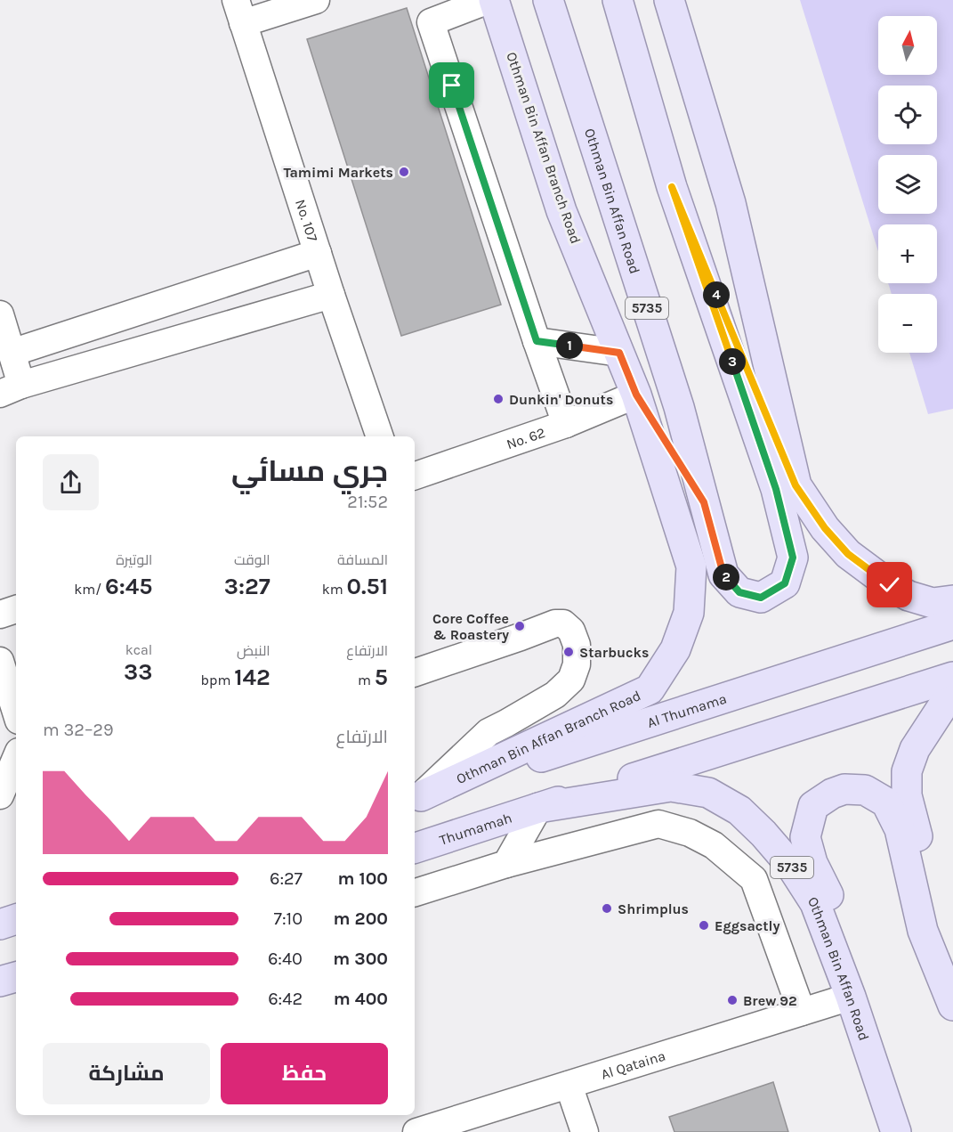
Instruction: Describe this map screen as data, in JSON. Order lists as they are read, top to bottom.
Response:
{
  "streets": {
    "main road": [
      "Othman Bin Affan Branch Road",
      "Othman Bin Affan Road",
      "5735",
      "Al Thumama",
      "Thumamah"
    ],
    "street": ["No. 107", "No. 62", "Al Qataina"]
  },
  "crossings": [
    ["Othman Bin Affan Branch Road", "No. 62"],
    ["Othman Bin Affan Branch Road", "Al Thumama"],
    ["Othman Bin Affan Road", "Thumamah"],
    ["Othman Bin Affan Road", "Al Qataina"]
  ],
  "places": [
    "Tamimi Markets",
    "Dunkin' Donuts",
    "Core Coffee & Roastery",
    "Starbucks",
    "Shrimplus",
    "Eggsactly",
    "Brew 92"
  ],
  "north": "top",
  "page": {
    "map_buttons": ["+", "−"],
    "pins": [
      "4",
      "1",
      "3",
      "2"
    ],
    "heading": ["جري مسائي", "21:52"],
    "stats": [
      ["المسافة", "0.51 km"],
      ["الوقت", "3:27"],
      ["الوتيرة", "6:45 /km"],
      ["الارتفاع", "5 m"],
      ["النبض", "142 bpm"],
      ["kcal", "33"]
    ],
    "chart": ["الارتفاع", "29–32 m"],
    "list": [
      {
        "name": "100 m",
        "note": "6:27"
      },
      {
        "name": "200 m",
        "note": "7:10"
      },
      {
        "name": "300 m",
        "note": "6:40"
      },
      {
        "name": "400 m",
        "note": "6:42"
      }
    ],
    "buttons": ["حفظ", "مشاركة"]
  }
}
